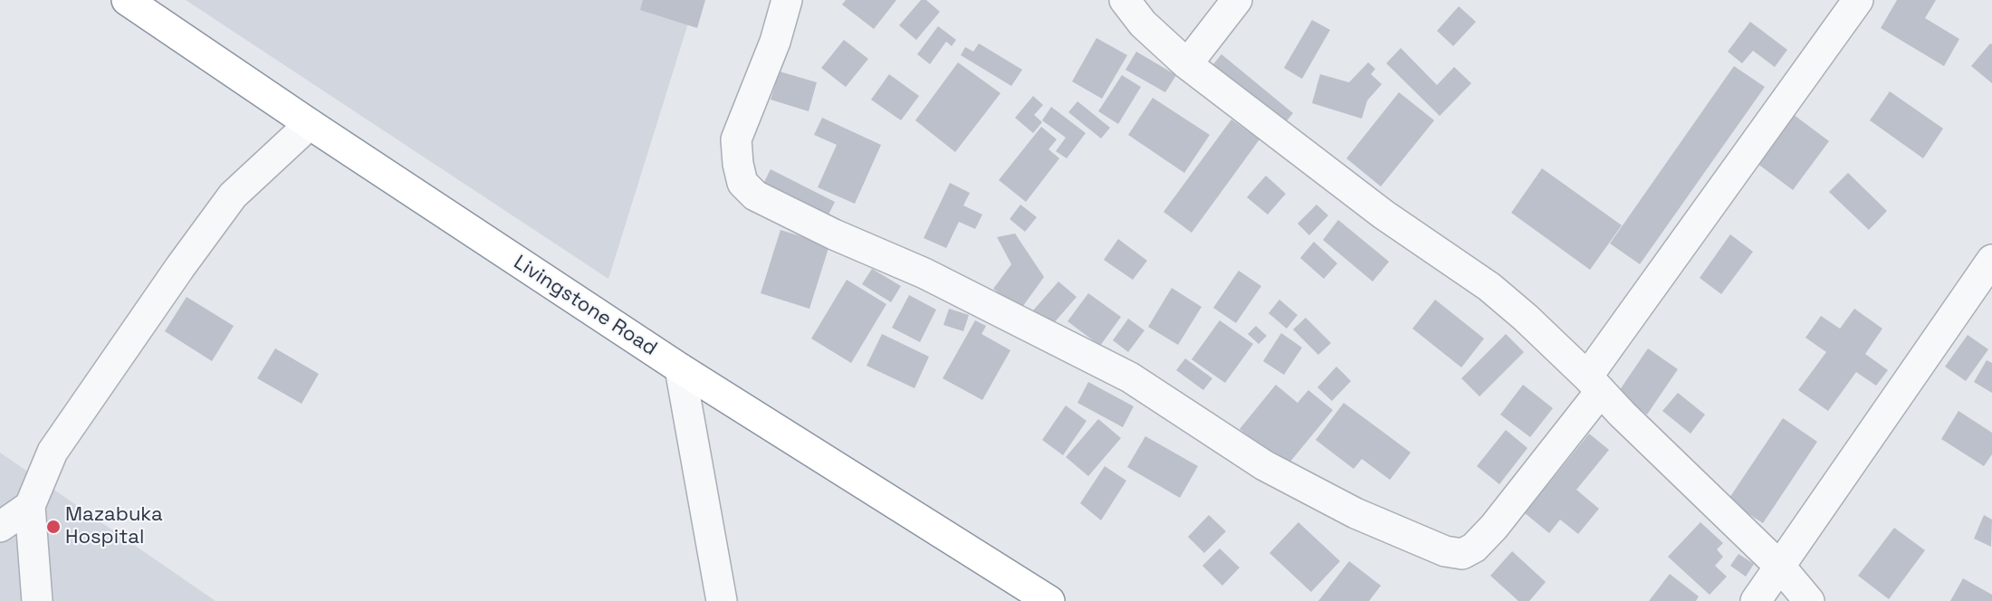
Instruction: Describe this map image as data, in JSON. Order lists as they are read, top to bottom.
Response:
{
  "streets": {
    "highway": ["Livingstone Road"]
  },
  "places": ["Mazabuka Hospital"]
}
